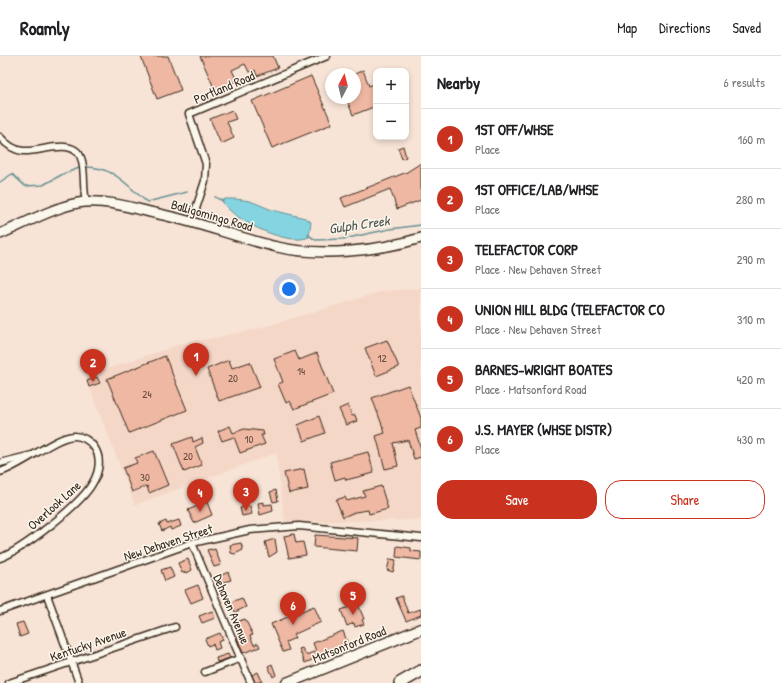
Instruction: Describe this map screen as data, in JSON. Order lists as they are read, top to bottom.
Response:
{
  "streets": {
    "main road": ["Matsonford Road"],
    "street": [
      "Portland Road",
      "Balligomingo Road",
      "Overlook Lane",
      "New Dehaven Street",
      "Dehaven Avenue",
      "Kentucky Avenue"
    ]
  },
  "crossings": [
    ["Portland Road", "Balligomingo Road"],
    ["New Dehaven Street", "Dehaven Avenue"]
  ],
  "water": ["Gulph Creek"],
  "house_numbers": [
    "12",
    "14",
    "20",
    "24",
    "10",
    "20",
    "30"
  ],
  "north": "top",
  "page": {
    "header": "Roamly",
    "nav": ["Map", "Directions", "Saved"],
    "heading": ["Nearby", "6 results"],
    "map_buttons": ["+", "−"],
    "list": [
      {
        "mark": "1",
        "name": "1ST OFF/WHSE",
        "note": "Place",
        "value": "160 m"
      },
      {
        "mark": "2",
        "name": "1ST OFFICE/LAB/WHSE",
        "note": "Place",
        "value": "280 m"
      },
      {
        "mark": "3",
        "name": "TELEFACTOR CORP",
        "note": "Place · New Dehaven Street",
        "value": "290 m"
      },
      {
        "mark": "4",
        "name": "UNION HILL BLDG (TELEFACTOR CO",
        "note": "Place · New Dehaven Street",
        "value": "310 m"
      },
      {
        "mark": "5",
        "name": "BARNES-WRIGHT BOATES",
        "note": "Place · Matsonford Road",
        "value": "420 m"
      },
      {
        "mark": "6",
        "name": "J.S. MAYER (WHSE DISTR)",
        "note": "Place",
        "value": "430 m"
      }
    ],
    "pins": [
      "1",
      "2",
      "3",
      "4",
      "5",
      "6"
    ],
    "buttons": ["Save", "Share"]
  }
}
